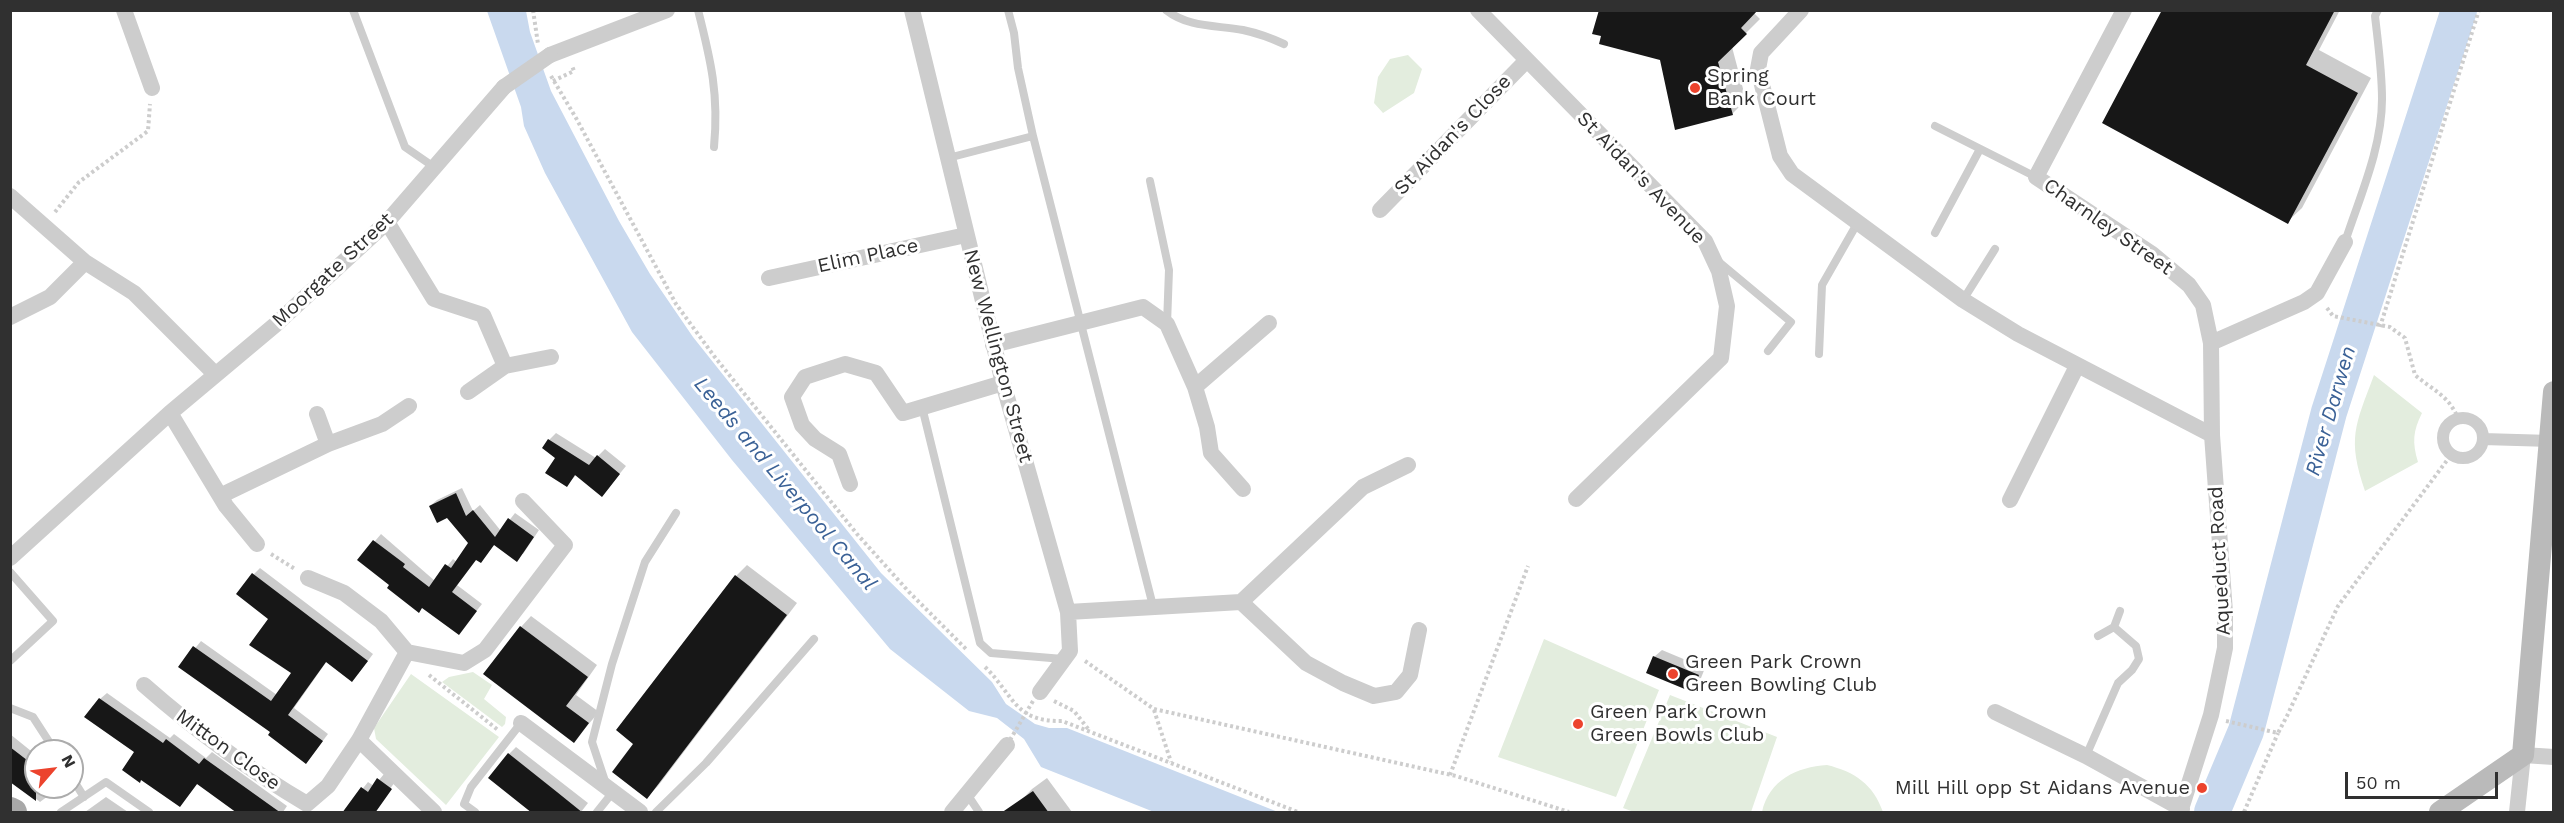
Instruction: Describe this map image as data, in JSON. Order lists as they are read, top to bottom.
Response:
{
  "streets": {
    "street": [
      "St Aidan's Close",
      "St Aidan's Avenue",
      "Charnley Street",
      "Elim Place",
      "Moorgate Street",
      "New Wellington Street",
      "Aqueduct Road",
      "Mitton Close"
    ]
  },
  "crossings": [
    ["St Aidan's Close", "St Aidan's Avenue"],
    ["Charnley Street", "Aqueduct Road"],
    ["Elim Place", "New Wellington Street"]
  ],
  "water": ["River Darwen", "Leeds and Liverpool Canal"],
  "places": [
    "Spring Bank Court",
    "Green Park Crown Green Bowling Club",
    "Green Park Crown Green Bowls Club",
    "Mill Hill opp St Aidans Avenue"
  ],
  "scale_bar": "50 m",
  "north": "top right"
}
